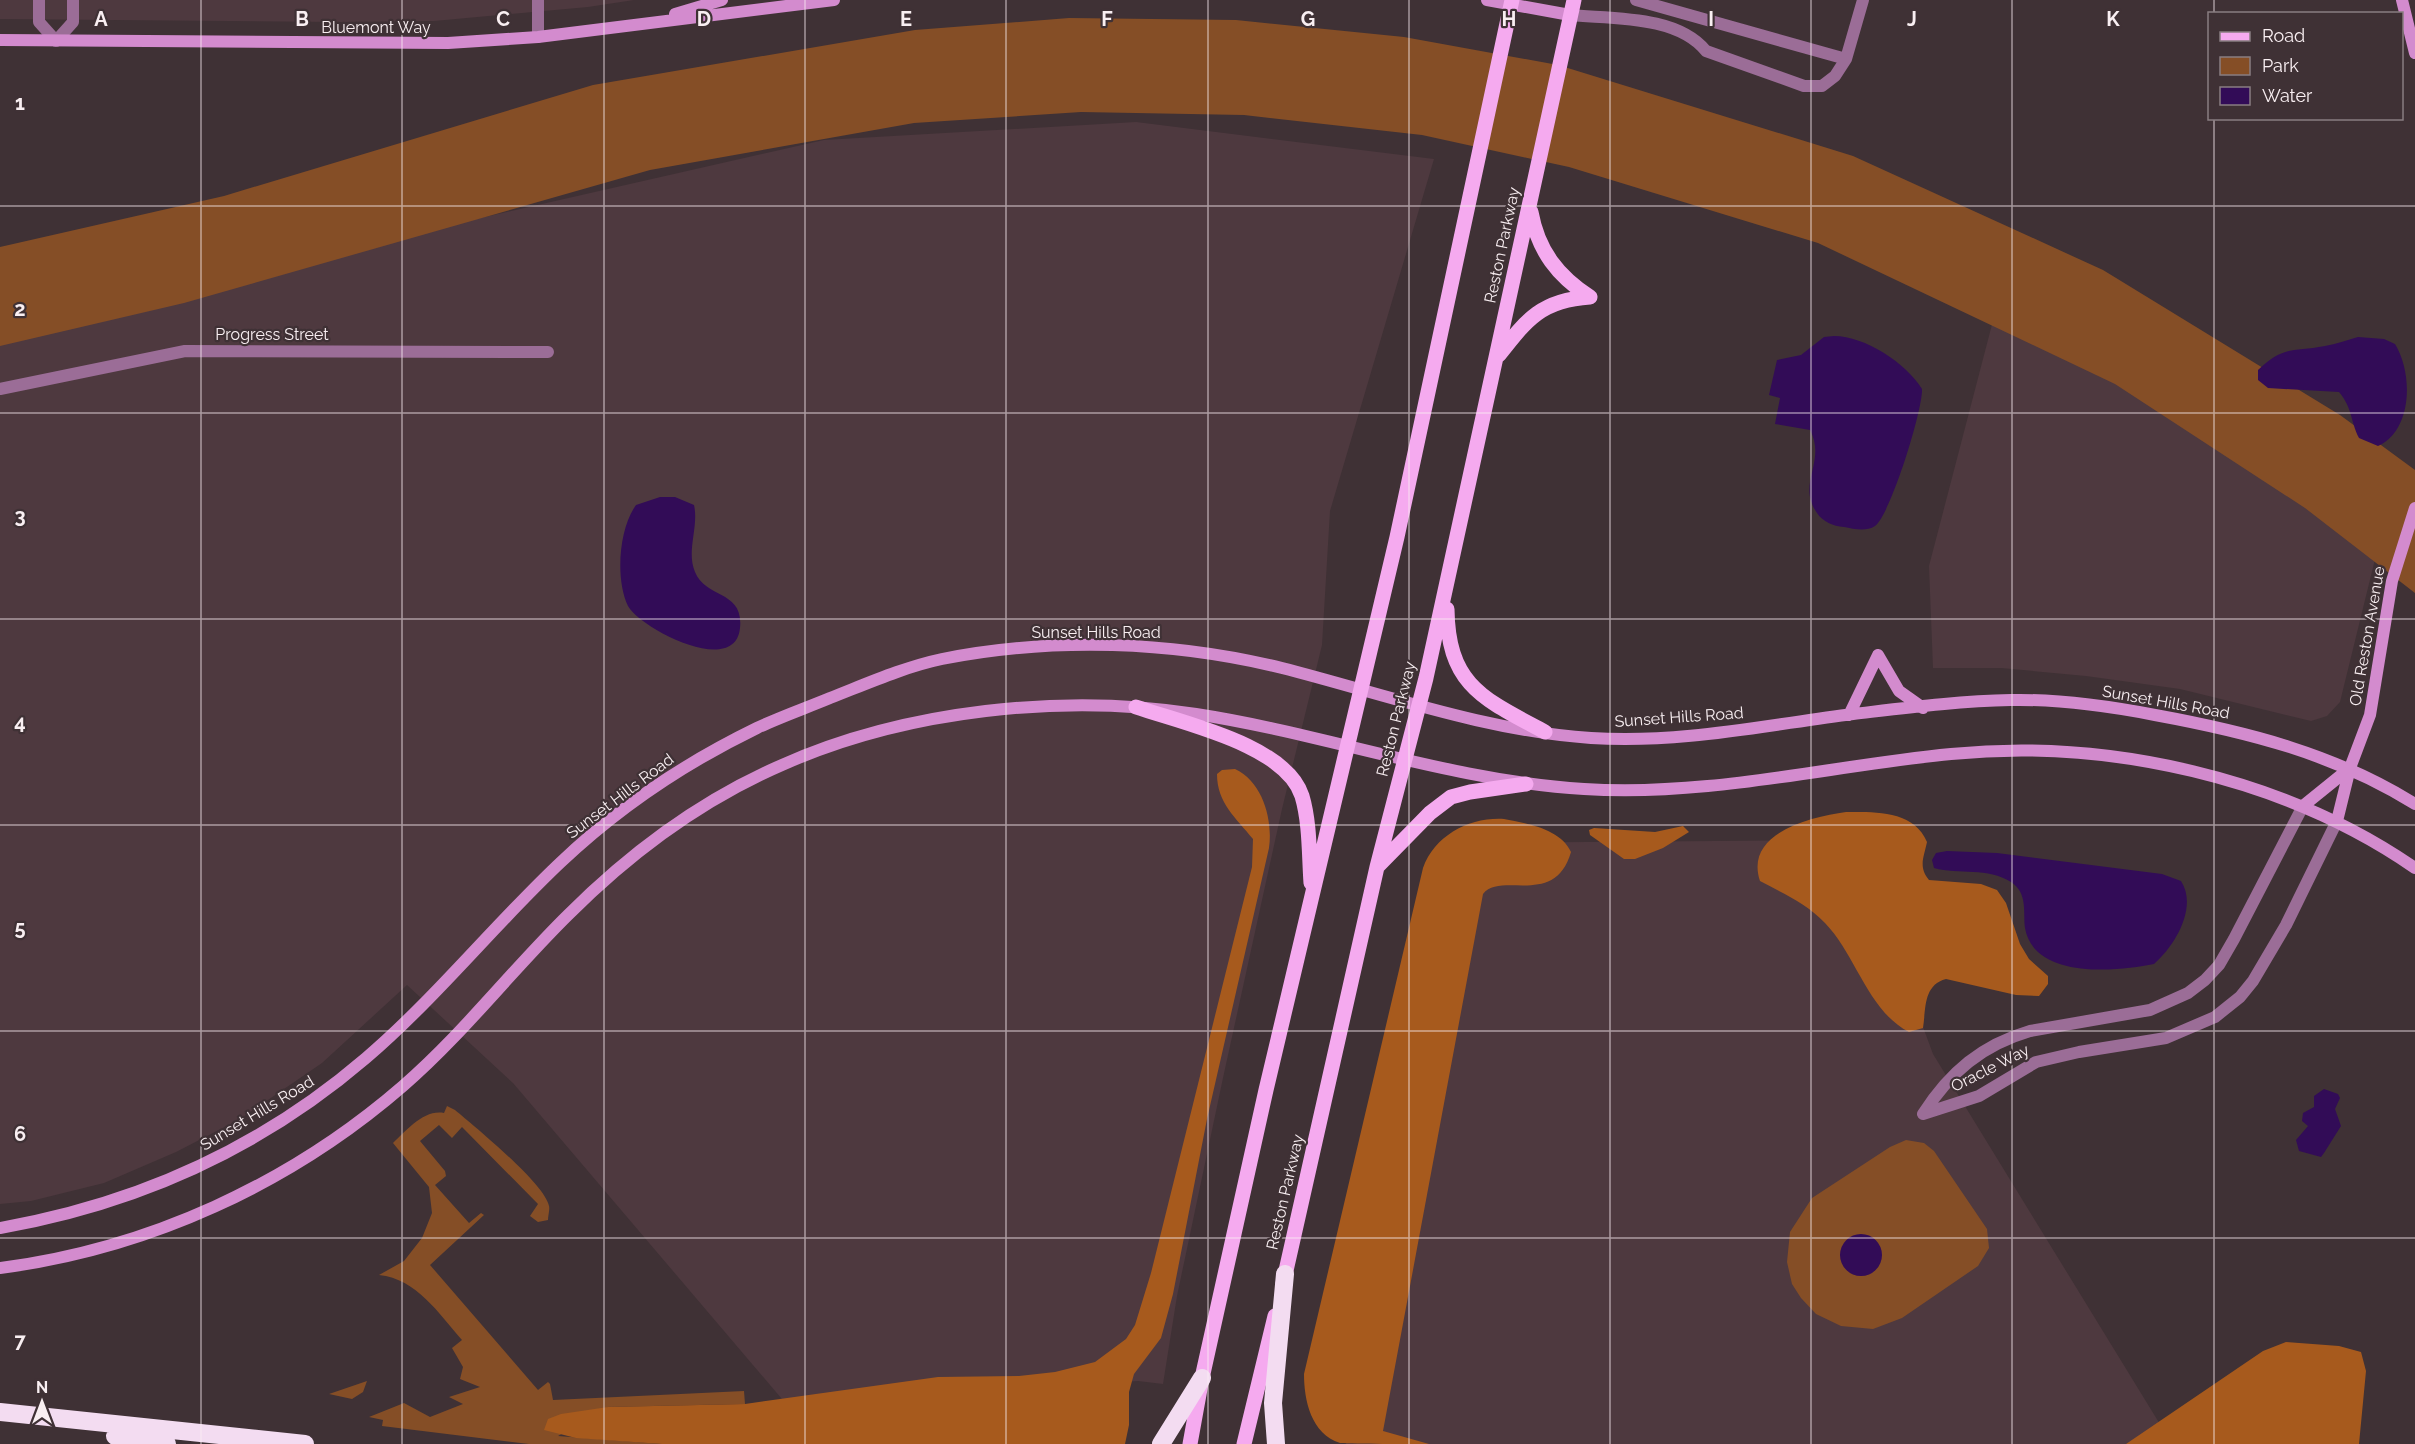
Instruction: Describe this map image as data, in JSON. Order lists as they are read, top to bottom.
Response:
{
  "streets": {
    "main road": [
      "Bluemont Way",
      "Reston Parkway",
      "Sunset Hills Road",
      "Old Reston Avenue"
    ],
    "street": ["Progress Street", "Oracle Way"]
  },
  "crossings": [
    ["Reston Parkway", "Sunset Hills Road"],
    ["Sunset Hills Road", "Old Reston Avenue"],
    ["Old Reston Avenue", "Oracle Way"]
  ],
  "legend": ["Road", "Park", "Water"],
  "north": "top",
  "grid": {
    "columns": [
      "A",
      "B",
      "C",
      "D",
      "E",
      "F",
      "G",
      "H",
      "I",
      "J",
      "K"
    ],
    "rows": [
      "1",
      "2",
      "3",
      "4",
      "5",
      "6",
      "7"
    ]
  }
}
